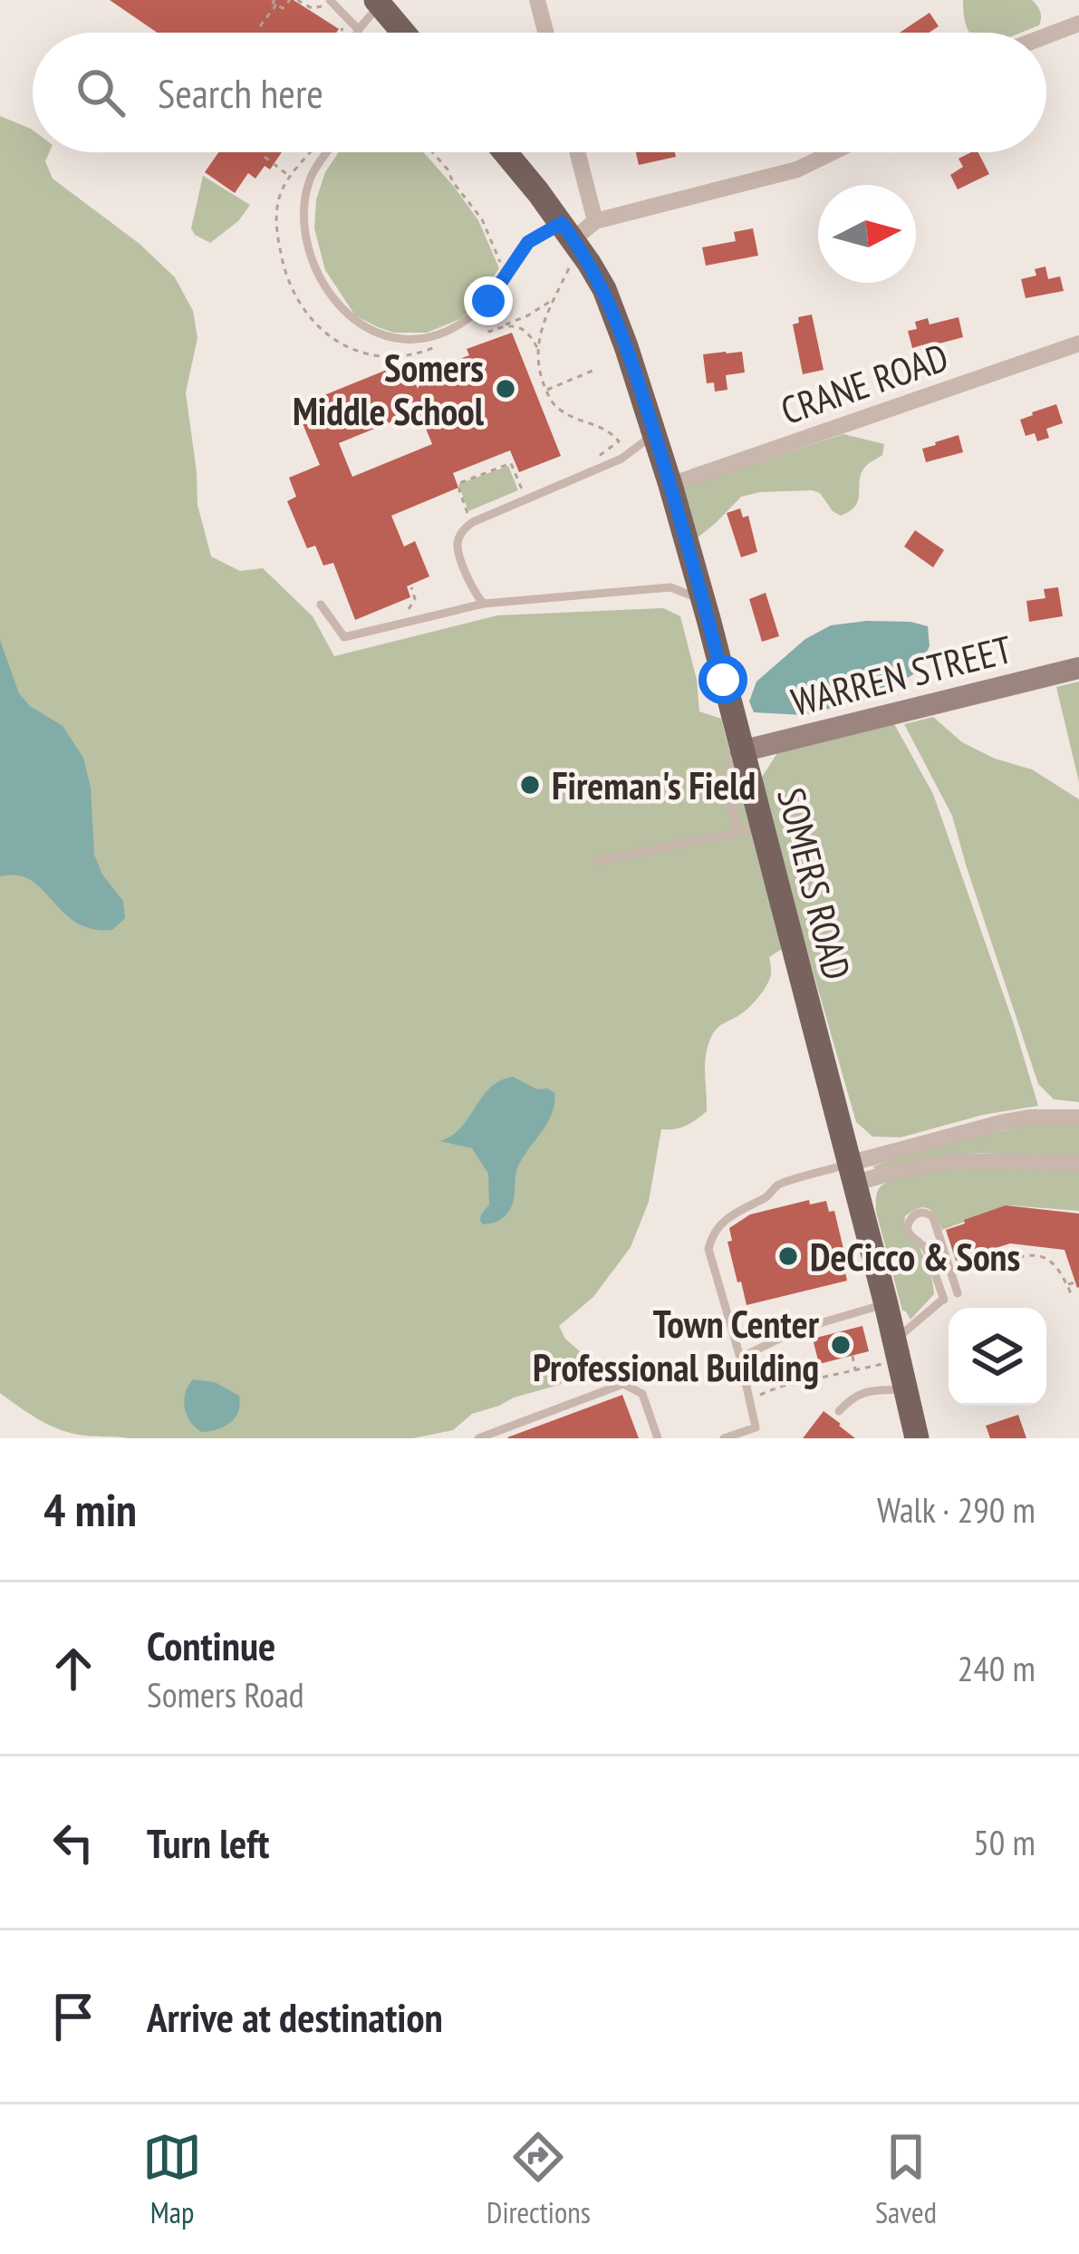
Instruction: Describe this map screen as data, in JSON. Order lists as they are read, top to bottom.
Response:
{
  "streets": {
    "main road": ["SOMERS ROAD"],
    "street": ["CRANE ROAD", "WARREN STREET"]
  },
  "crossings": [
    ["CRANE ROAD", "SOMERS ROAD"],
    ["WARREN STREET", "SOMERS ROAD"]
  ],
  "places": [
    "Somers Middle School",
    "Fireman's Field",
    "DeCicco & Sons",
    "Town Center Professional Building"
  ],
  "north": "right",
  "page": {
    "search": "Search here",
    "heading": ["4 min", "Walk · 290 m"],
    "list": [
      ["Continue", "Somers Road", "240 m"],
      ["Turn left", "50 m"],
      "Arrive at destination"
    ],
    "nav": ["Map", "Directions", "Saved"]
  }
}
